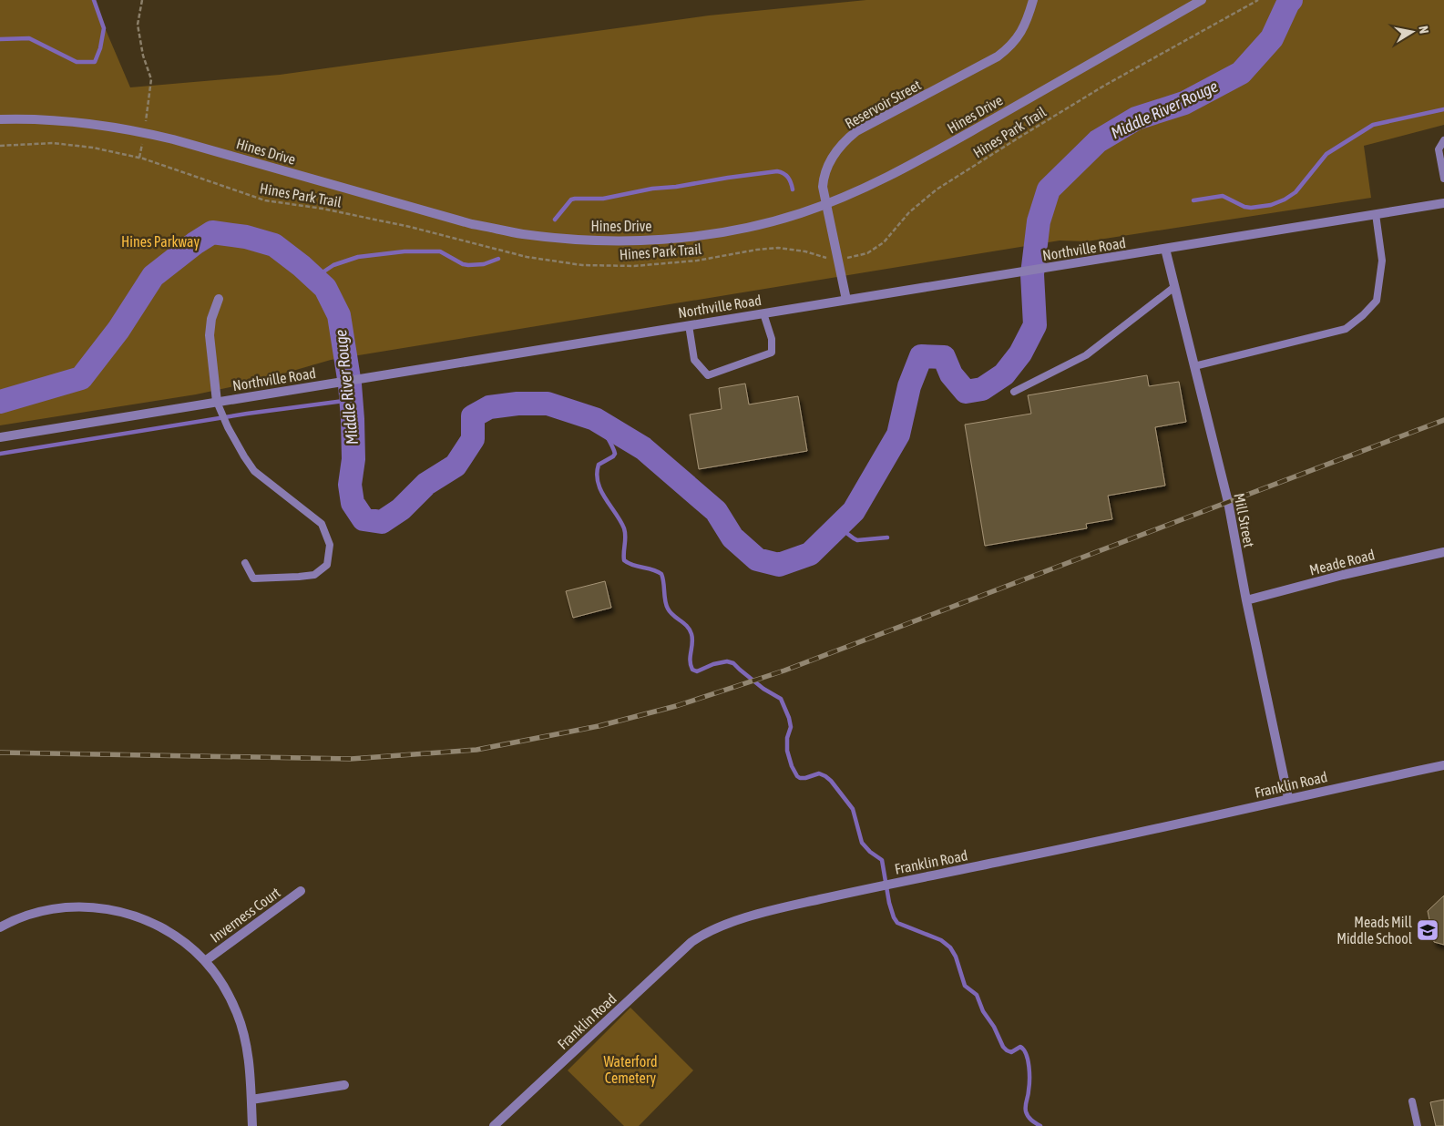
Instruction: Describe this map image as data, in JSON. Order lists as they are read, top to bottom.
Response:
{
  "streets": {
    "street": [
      "Reservoir Street",
      "Hines Drive",
      "Northville Road",
      "Mill Street",
      "Meade Road",
      "Franklin Road",
      "Inverness Court"
    ],
    "path": ["Hines Park Trail"]
  },
  "crossings": [
    ["Reservoir Street", "Hines Drive"],
    ["Reservoir Street", "Hines Park Trail"],
    ["Reservoir Street", "Northville Road"],
    ["Northville Road", "Mill Street"],
    ["Mill Street", "Meade Road"],
    ["Mill Street", "Franklin Road"]
  ],
  "water": ["Middle River Rouge"],
  "parks": ["Hines Parkway", "Waterford Cemetery"],
  "places": {
    "school or university": ["Meads Mill Middle School"]
  },
  "north": "right"
}
